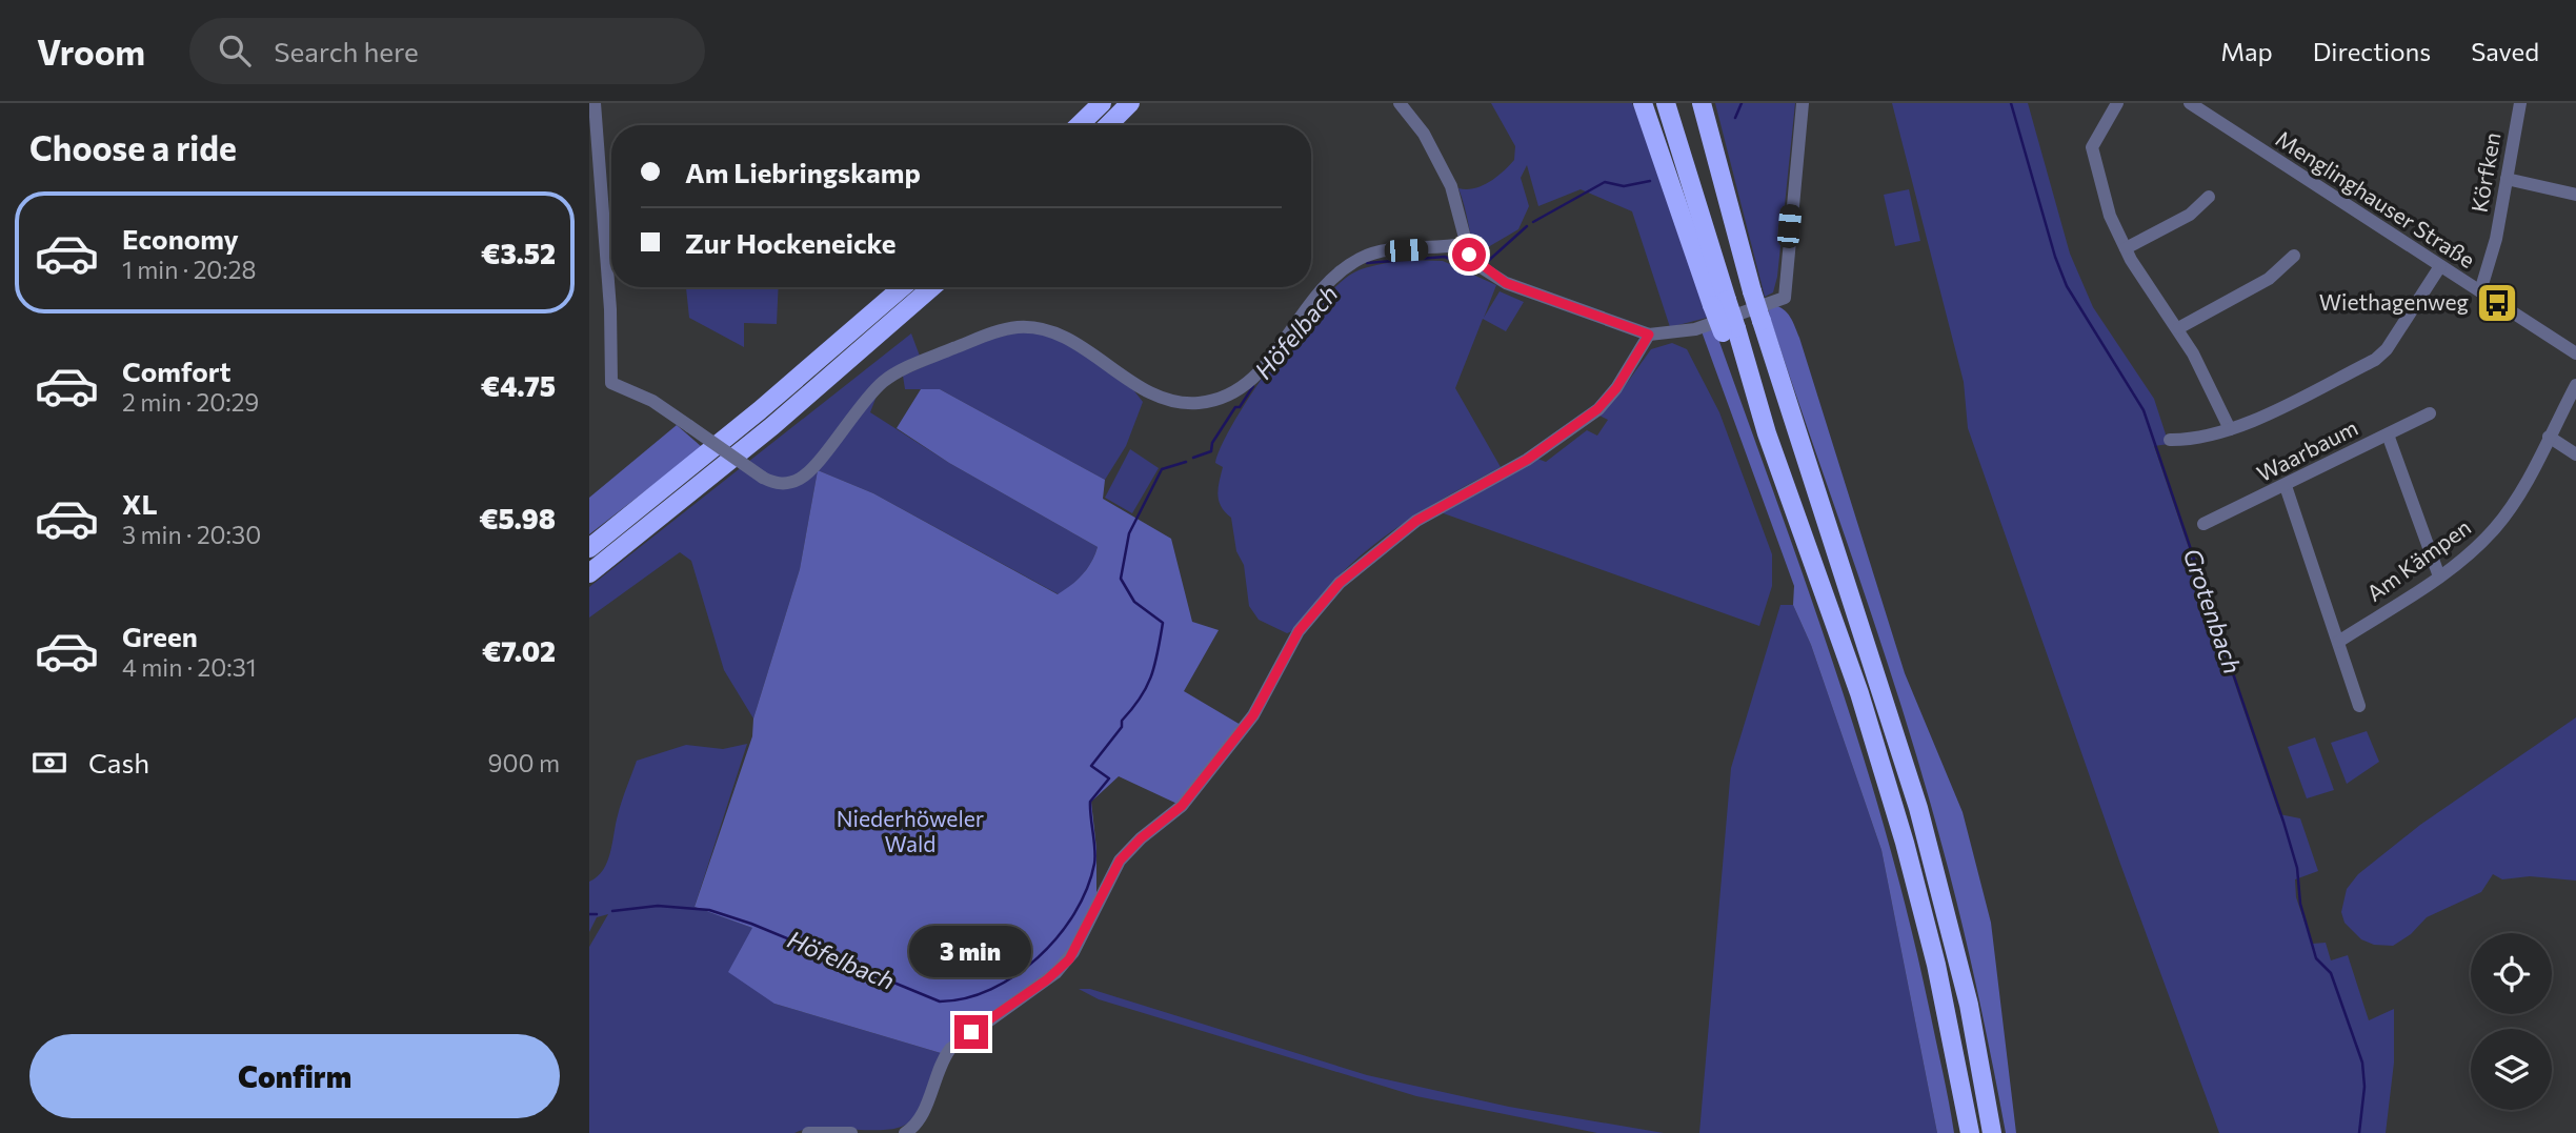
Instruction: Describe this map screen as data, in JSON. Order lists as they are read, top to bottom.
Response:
{
  "streets": {
    "street": [
      "Körfken",
      "Menglinghauser Straße",
      "Waarbaum",
      "Am Kämpen"
    ]
  },
  "crossings": [
    ["Körfken", "Menglinghauser Straße"]
  ],
  "water": ["Höfelbach", "Grotenbach"],
  "parks": ["Niederhöweler Wald"],
  "places": {
    "bus stop": ["Wiethagenweg"]
  },
  "page": {
    "header": "Vroom",
    "search": "Search here",
    "nav": ["Map", "Directions", "Saved"],
    "heading": "Choose a ride",
    "banner": ["Am Liebringskamp", "Zur Hockeneicke"],
    "list": [
      {
        "name": "Economy",
        "note": "1 min · 20:28",
        "value": "€3.52"
      },
      {
        "name": "Comfort",
        "note": "2 min · 20:29",
        "value": "€4.75"
      },
      {
        "name": "XL",
        "note": "3 min · 20:30",
        "value": "€5.98"
      },
      {
        "name": "Green",
        "note": "4 min · 20:31",
        "value": "€7.02"
      }
    ],
    "pay": ["Cash", "900 m"],
    "bubble": "3 min",
    "buttons": "Confirm"
  }
}
